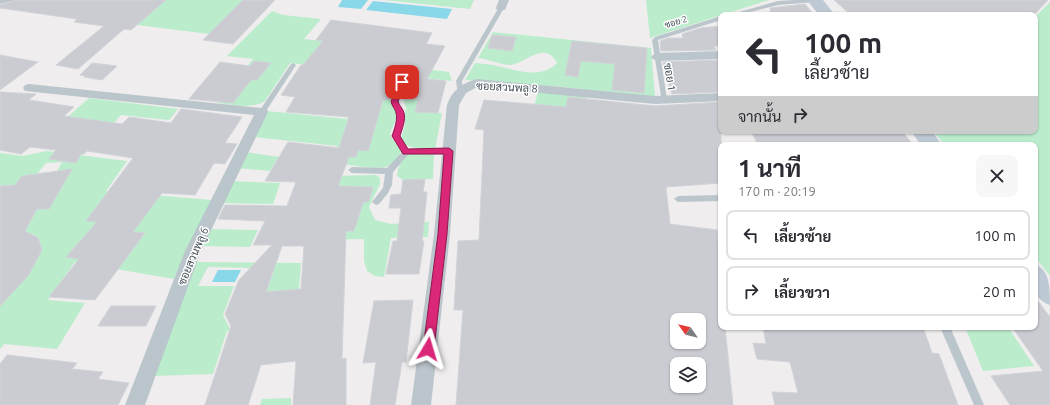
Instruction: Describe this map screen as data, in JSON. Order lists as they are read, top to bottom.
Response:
{
  "streets": {
    "street": ["ซอยสวนพลู 8", "ซอยสวนพลู 6"],
    "lane": ["ซอย 2", "ซอย 1"]
  },
  "crossings": [
    ["ซอย 2", "ซอย 1"],
    ["ซอย 1", "ซอยสวนพลู 8"]
  ],
  "north": "top left",
  "page": {
    "turn": ["100 m", "เลี้ยวซ้าย"],
    "then": "จากนั้น",
    "heading": ["1 นาที", "170 m · 20:19"],
    "list": [
      {
        "name": "เลี้ยวซ้าย",
        "value": "100 m"
      },
      {
        "name": "เลี้ยวขวา",
        "value": "20 m"
      }
    ]
  }
}
